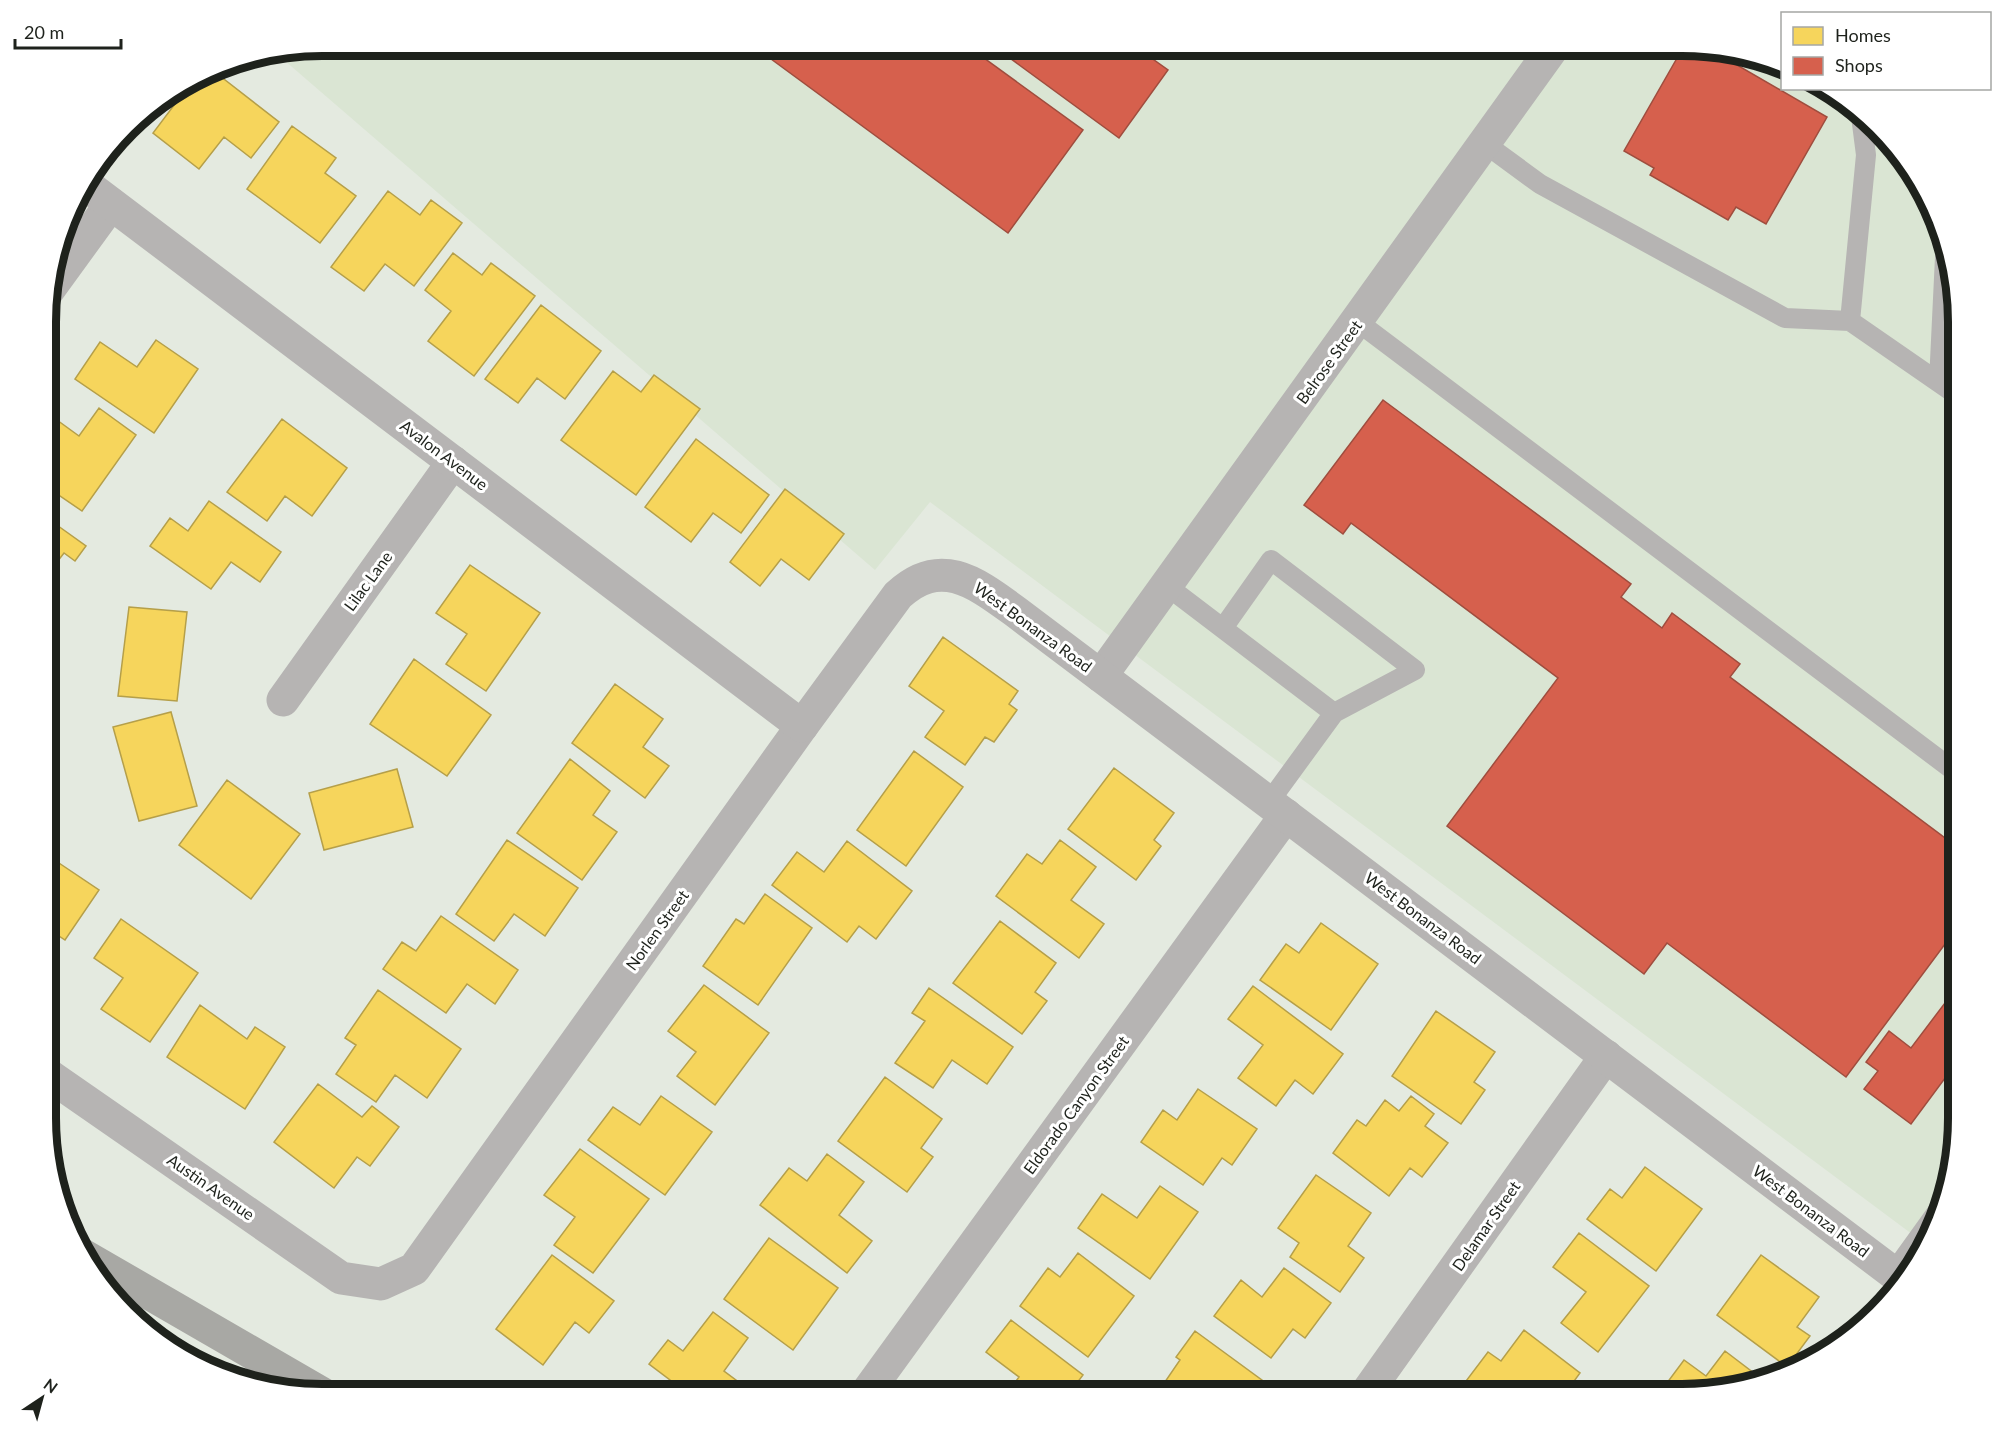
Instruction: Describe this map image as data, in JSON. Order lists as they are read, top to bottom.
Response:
{
  "streets": {
    "street": [
      "Belrose Street",
      "Avalon Avenue",
      "Lilac Lane",
      "West Bonanza Road",
      "Norlen Street",
      "Eldorado Canyon Street",
      "Austin Avenue",
      "Delamar Street"
    ]
  },
  "crossings": [
    ["Belrose Street", "West Bonanza Road"],
    ["Avalon Avenue", "Lilac Lane"],
    ["Avalon Avenue", "Norlen Street"],
    ["West Bonanza Road", "Norlen Street"],
    ["West Bonanza Road", "Eldorado Canyon Street"],
    ["West Bonanza Road", "Delamar Street"],
    ["Norlen Street", "Austin Avenue"]
  ],
  "legend": ["Homes", "Shops"],
  "scale_bar": "20 m",
  "north": "top right"
}
